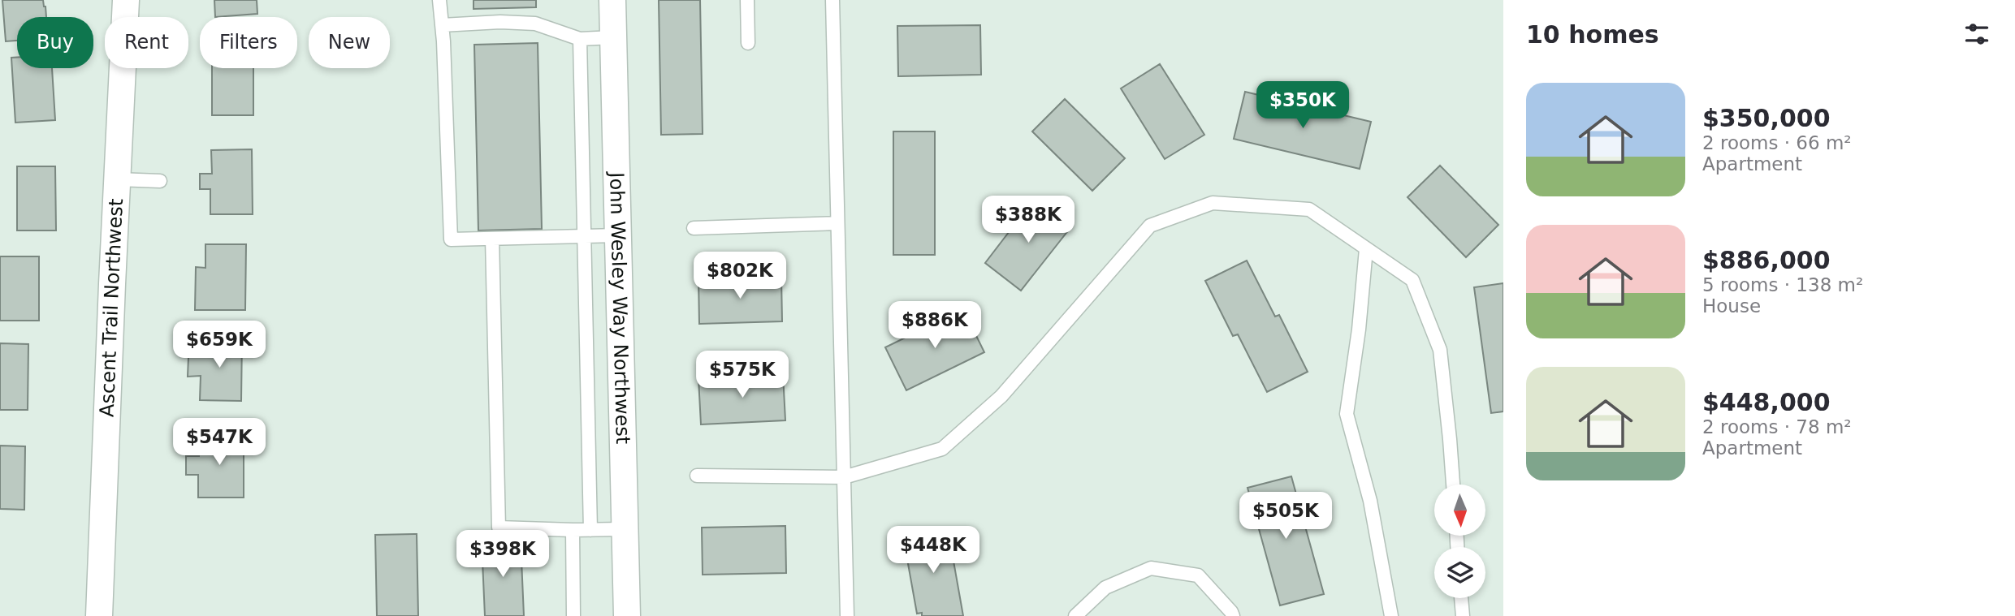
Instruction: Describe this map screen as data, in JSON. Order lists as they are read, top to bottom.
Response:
{
  "streets": {
    "street": ["Ascent Trail Northwest", "John Wesley Way Northwest"]
  },
  "north": "bottom",
  "page": {
    "heading": "10 homes",
    "chip": [
      "Buy",
      "Rent",
      "Filters",
      "New"
    ],
    "list": [
      {
        "name": "$350,000",
        "note": "2 rooms · 66 m² · Apartment"
      },
      {
        "name": "$886,000",
        "note": "5 rooms · 138 m² · House"
      },
      {
        "name": "$448,000",
        "note": "2 rooms · 78 m² · Apartment"
      }
    ],
    "price": [
      "$350K",
      "$388K",
      "$802K",
      "$886K",
      "$659K",
      "$575K",
      "$547K",
      "$505K",
      "$448K",
      "$398K"
    ]
  }
}
